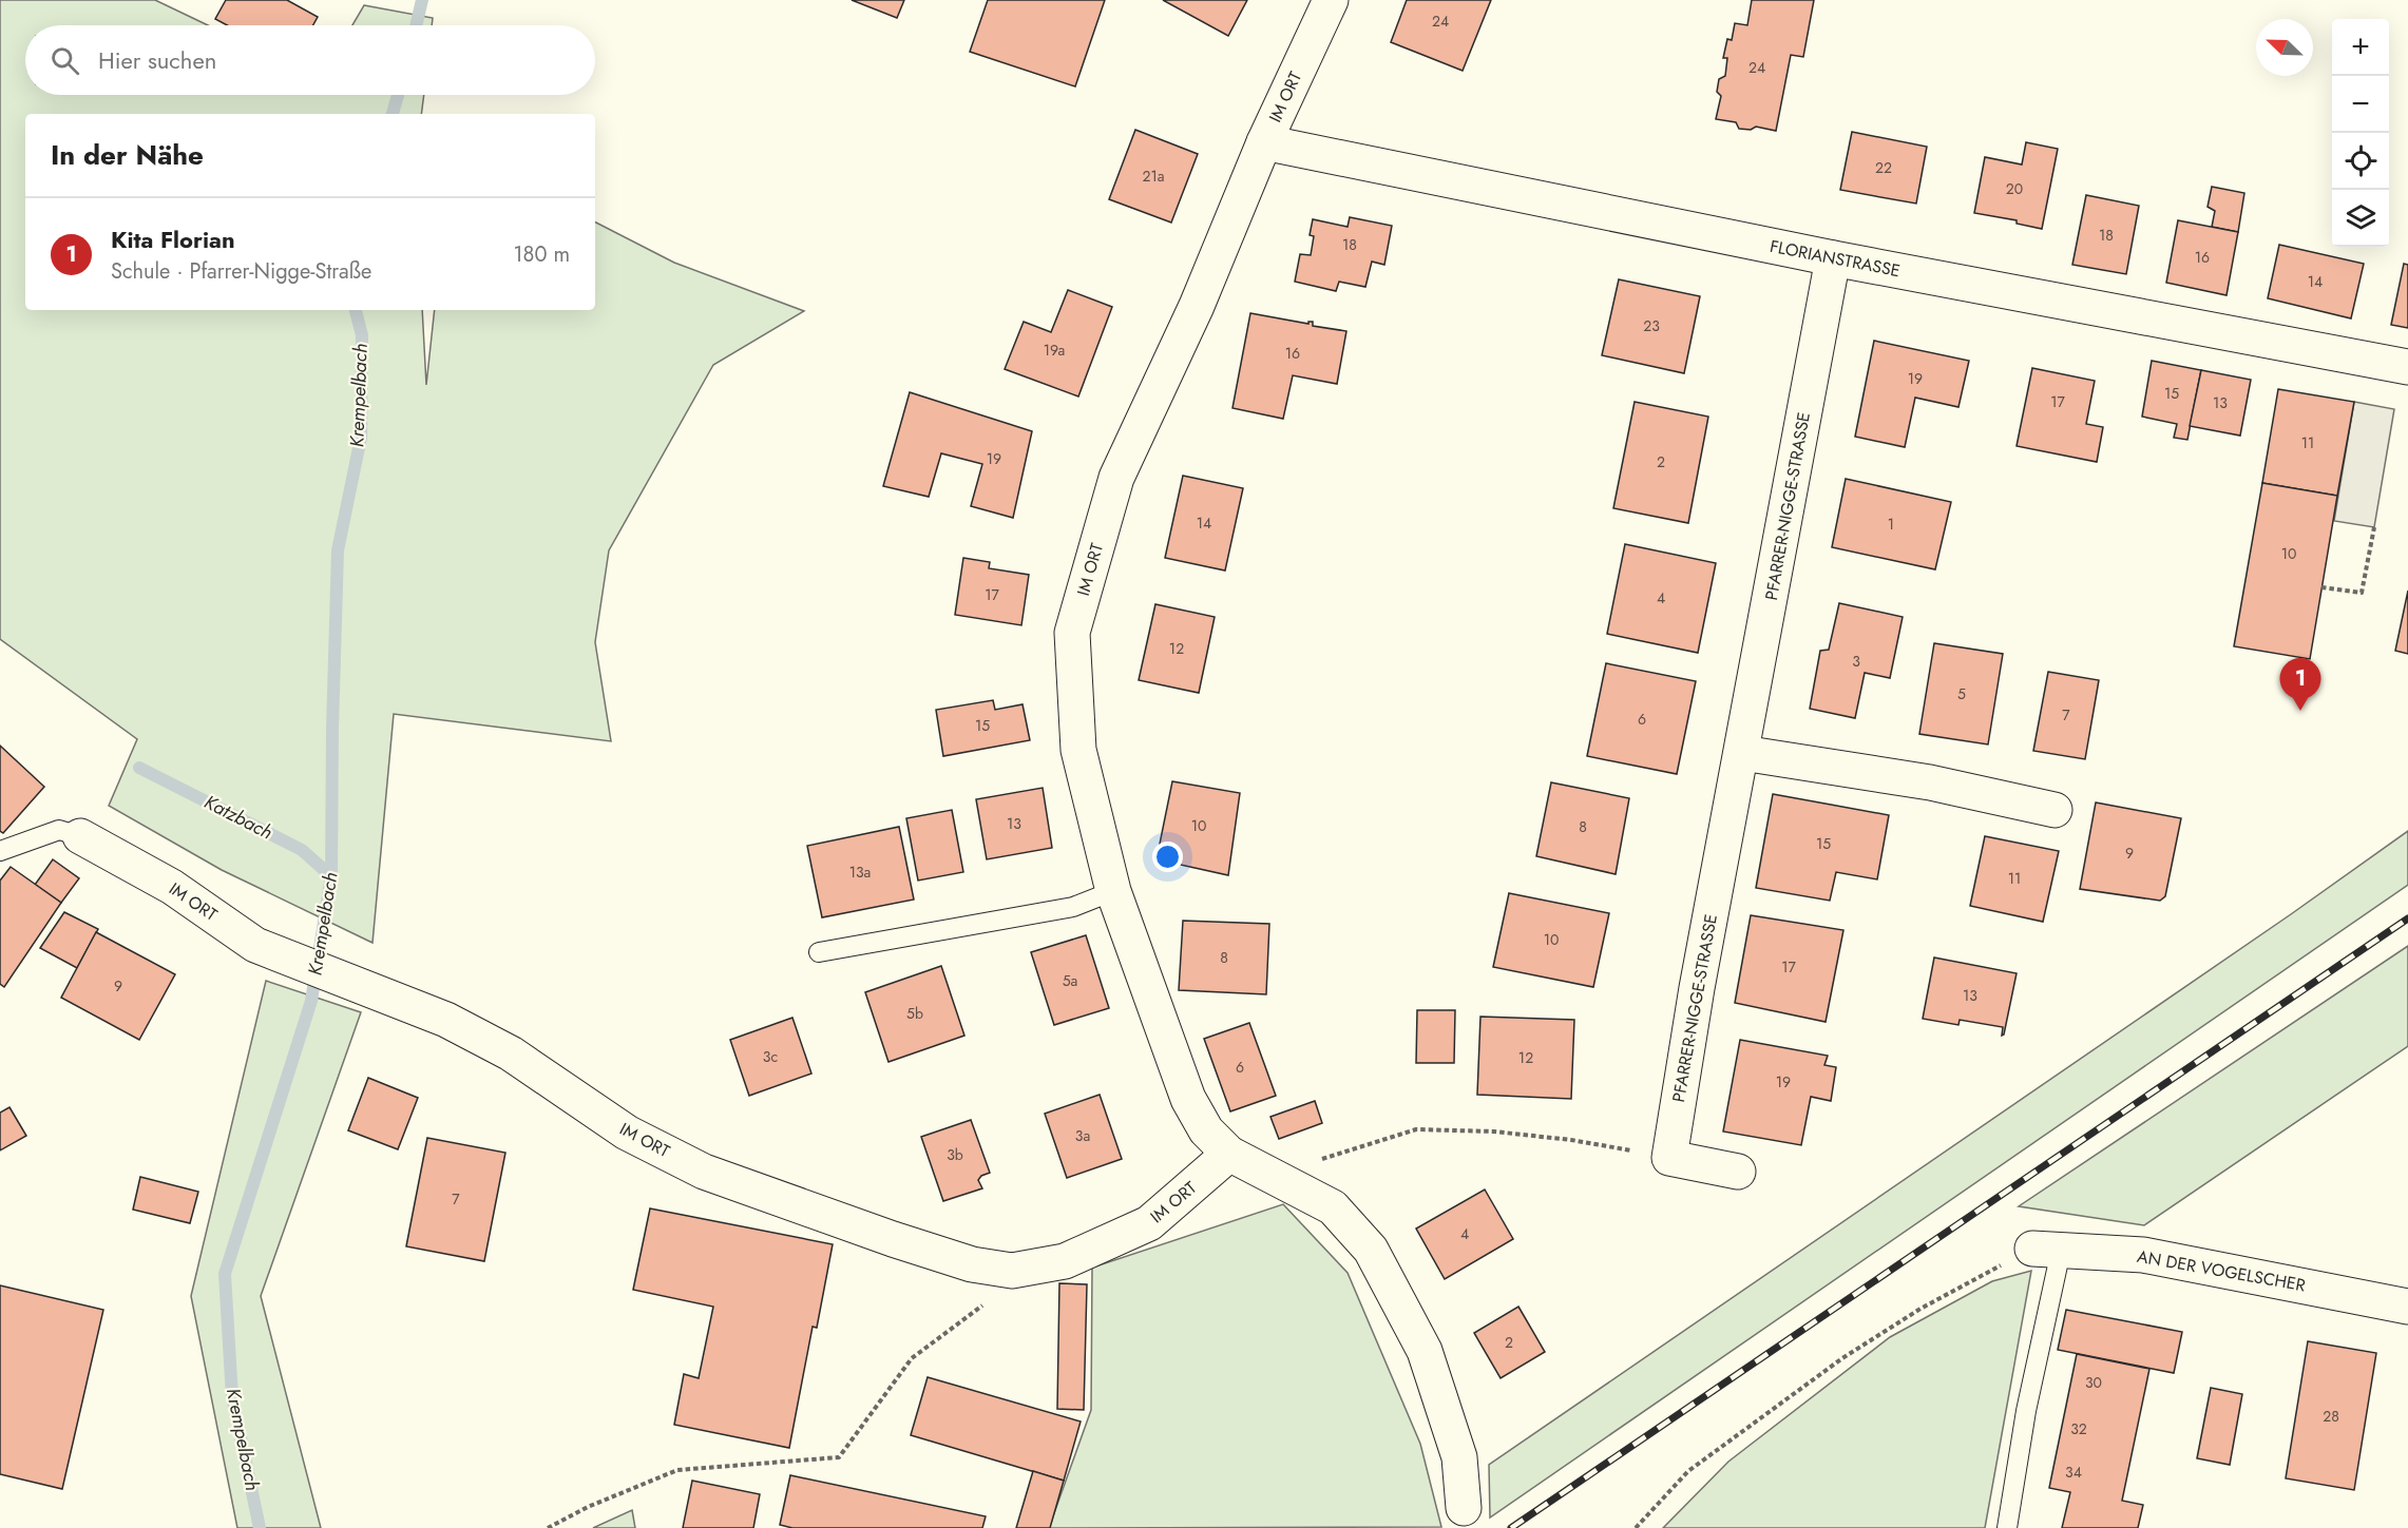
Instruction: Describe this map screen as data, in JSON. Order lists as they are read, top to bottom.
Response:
{
  "streets": {
    "street": [
      "IM ORT",
      "FLORIANSTRASSE",
      "PFARRER-NIGGE-STRASSE",
      "AN DER VOGELSCHER"
    ]
  },
  "crossings": [
    ["IM ORT", "FLORIANSTRASSE"],
    ["FLORIANSTRASSE", "PFARRER-NIGGE-STRASSE"]
  ],
  "water": ["Krempelbach", "Katzbach"],
  "house_numbers": [
    "24",
    "24",
    "22",
    "21a",
    "20",
    "18",
    "18",
    "16",
    "14",
    "23",
    "19a",
    "16",
    "19",
    "15",
    "17",
    "13",
    "11",
    "19",
    "2",
    "14",
    "1",
    "10",
    "17",
    "4",
    "12",
    "3",
    "5",
    "7",
    "6",
    "15",
    "13",
    "10",
    "8",
    "15",
    "9",
    "13a",
    "11",
    "10",
    "8",
    "17",
    "5a",
    "9",
    "13",
    "5b",
    "3c",
    "12",
    "6",
    "19",
    "3a",
    "3b",
    "7",
    "4",
    "2",
    "30",
    "28",
    "32",
    "34"
  ],
  "north": "top left",
  "page": {
    "map_buttons": ["+", "−"],
    "search": "Hier suchen",
    "heading": "In der Nähe",
    "list": [
      {
        "mark": "1",
        "name": "Kita Florian",
        "note": "Schule · Pfarrer-Nigge-Straße",
        "value": "180 m"
      }
    ],
    "pins": "1"
  }
}
